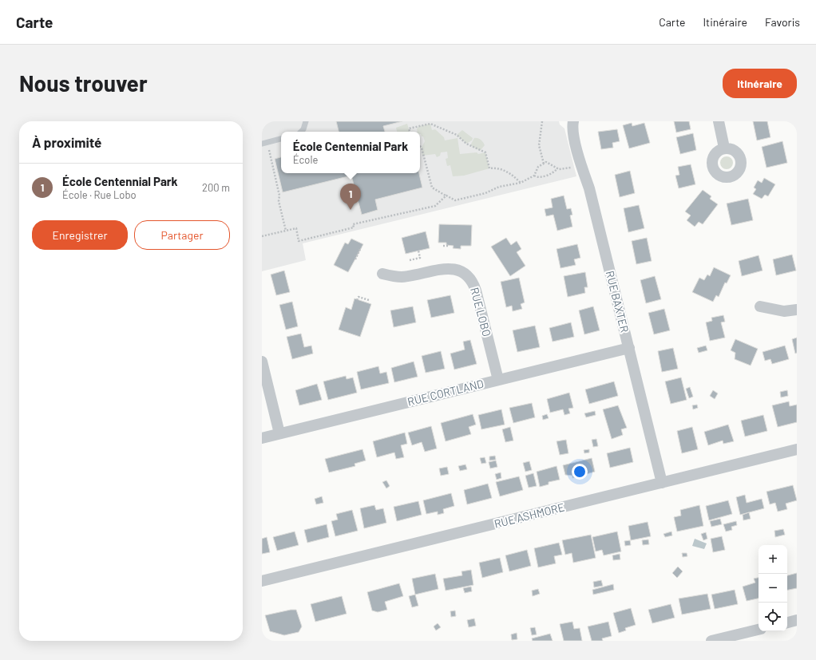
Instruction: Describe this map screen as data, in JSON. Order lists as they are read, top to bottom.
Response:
{
  "streets": {
    "street": [
      "RUE BAXTER",
      "RUE LOBO",
      "RUE CORTLAND",
      "RUE ASHMORE"
    ]
  },
  "crossings": [
    ["RUE BAXTER", "RUE CORTLAND"],
    ["RUE BAXTER", "RUE ASHMORE"],
    ["RUE LOBO", "RUE CORTLAND"]
  ],
  "page": {
    "header": "Carte",
    "nav": ["Carte", "Itinéraire", "Favoris"],
    "buttons": [
      "Itinéraire",
      ["Enregistrer", "Partager"]
    ],
    "title": "Nous trouver",
    "heading": "À proximité",
    "popup": ["École Centennial Park", "École"],
    "list": [
      {
        "mark": "1",
        "name": "École Centennial Park",
        "note": "École · Rue Lobo",
        "value": "200 m"
      }
    ],
    "pins": "1",
    "map_buttons": ["+", "−"]
  }
}
